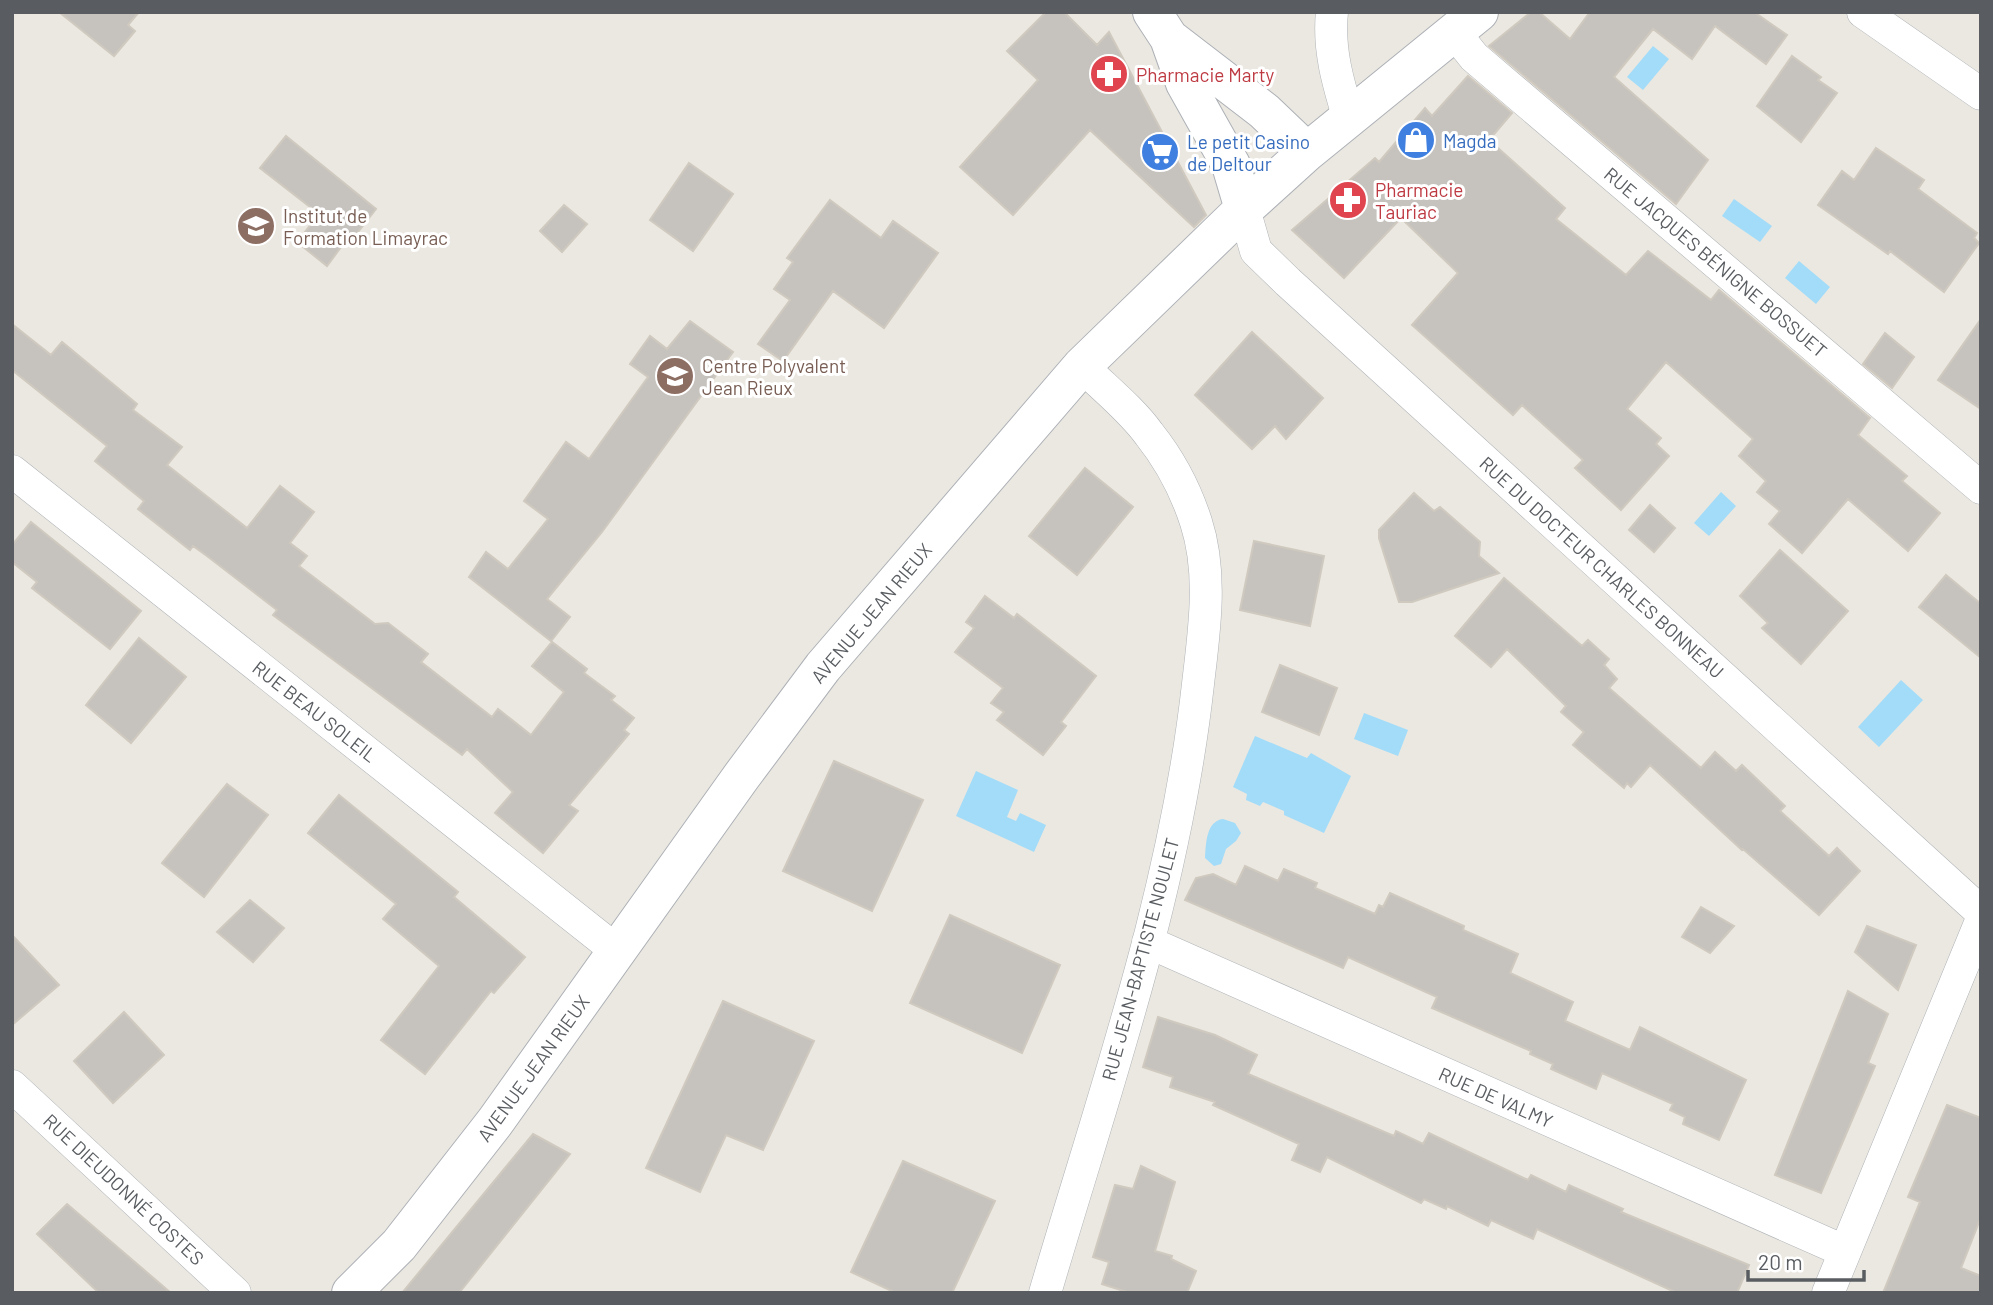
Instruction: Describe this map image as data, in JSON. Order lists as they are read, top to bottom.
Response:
{
  "streets": {
    "main road": ["AVENUE JEAN RIEUX"],
    "street": [
      "RUE JACQUES BÉNIGNE BOSSUET",
      "RUE DU DOCTEUR CHARLES BONNEAU",
      "RUE BEAU SOLEIL",
      "RUE JEAN-BAPTISTE NOULET",
      "RUE DE VALMY",
      "RUE DIEUDONNÉ COSTES"
    ]
  },
  "crossings": [
    ["RUE JACQUES BÉNIGNE BOSSUET", "AVENUE JEAN RIEUX"],
    ["RUE DU DOCTEUR CHARLES BONNEAU", "AVENUE JEAN RIEUX"],
    ["AVENUE JEAN RIEUX", "RUE BEAU SOLEIL"],
    ["AVENUE JEAN RIEUX", "RUE JEAN-BAPTISTE NOULET"],
    ["RUE JEAN-BAPTISTE NOULET", "RUE DE VALMY"]
  ],
  "places": {
    "pharmacy": ["Pharmacie Marty", "Pharmacie Tauriac"],
    "shop": ["Magda"],
    "supermarket": ["Le petit Casino de Deltour"],
    "school or university": ["Institut de Formation Limayrac", "Centre Polyvalent Jean Rieux"]
  },
  "scale_bar": "20 m"
}
